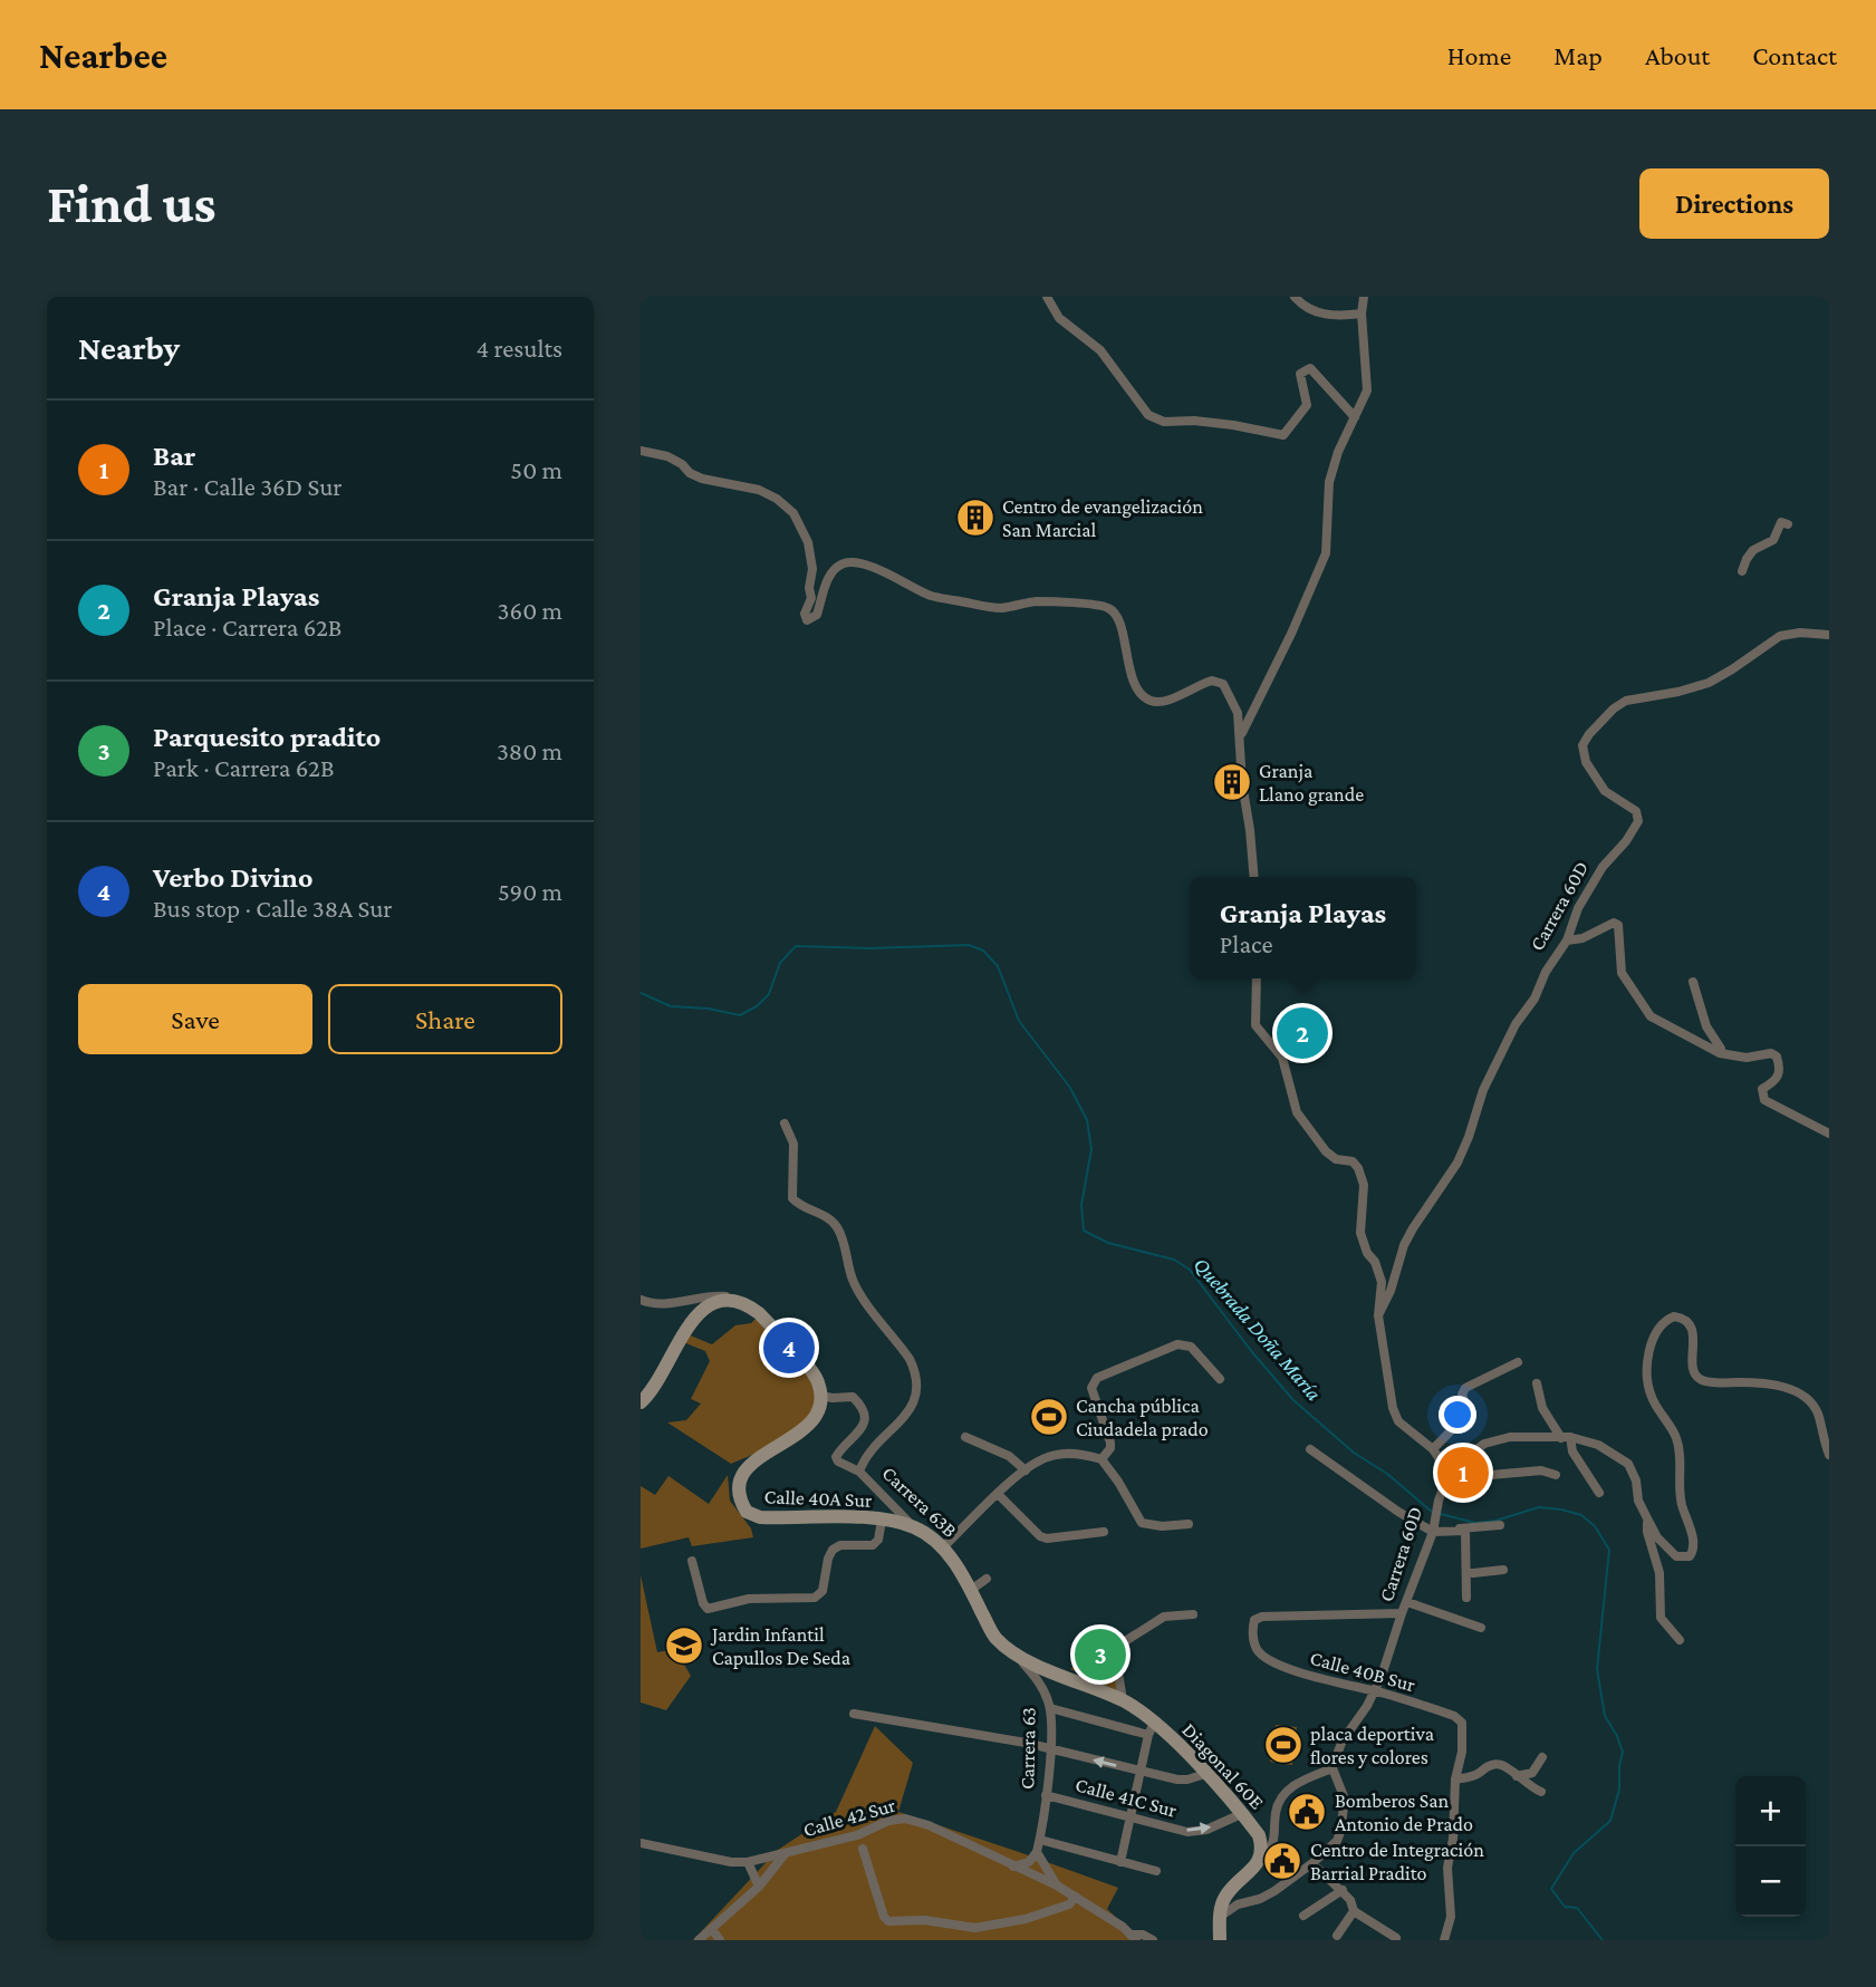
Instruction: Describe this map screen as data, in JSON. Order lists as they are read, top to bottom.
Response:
{
  "streets": {
    "main road": ["Calle 40A Sur", "Carrera 63B", "Diagonal 60E"],
    "street": [
      "Carrera 60D",
      "Calle 40B Sur",
      "Carrera 63",
      "Calle 41C Sur",
      "Calle 42 Sur"
    ]
  },
  "crossings": [
    ["Carrera 60D", "Calle 40B Sur"],
    ["Calle 40A Sur", "Carrera 63B"],
    ["Carrera 63B", "Carrera 63"],
    ["Carrera 63B", "Diagonal 60E"],
    ["Carrera 63", "Calle 41C Sur"],
    ["Diagonal 60E", "Calle 41C Sur"]
  ],
  "water": ["Quebrada Doña María"],
  "places": {
    "building": ["Centro de evangelización San Marcial", "Granja Llano grande"],
    "sports": ["Cancha pública Ciudadela prado", "placa deportiva flores y colores"],
    "school or university": ["Jardin Infantil Capullos De Seda"],
    "public building": ["Bomberos San Antonio de Prado", "Centro de Integración Barrial Pradito"]
  },
  "page": {
    "header": "Nearbee",
    "nav": [
      "Home",
      "Map",
      "About",
      "Contact"
    ],
    "buttons": [
      "Directions",
      ["Save", "Share"]
    ],
    "title": "Find us",
    "heading": ["Nearby", "4 results"],
    "list": [
      {
        "mark": "1",
        "name": "Bar",
        "note": "Bar · Calle 36D Sur",
        "value": "50 m"
      },
      {
        "mark": "2",
        "name": "Granja Playas",
        "note": "Place · Carrera 62B",
        "value": "360 m"
      },
      {
        "mark": "3",
        "name": "Parquesito pradito",
        "note": "Park · Carrera 62B",
        "value": "380 m"
      },
      {
        "mark": "4",
        "name": "Verbo Divino",
        "note": "Bus stop · Calle 38A Sur",
        "value": "590 m"
      }
    ],
    "popup": ["Granja Playas", "Place"],
    "pins": [
      "2",
      "4",
      "1",
      "3"
    ],
    "map_buttons": ["+", "−"]
  }
}
